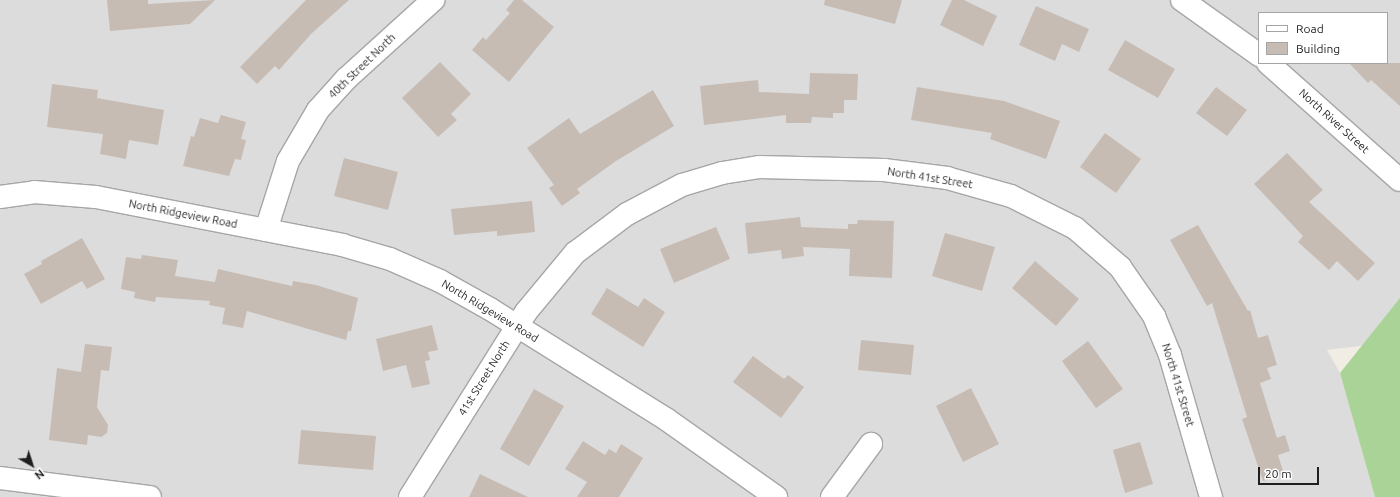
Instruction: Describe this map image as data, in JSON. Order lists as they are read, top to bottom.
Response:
{
  "streets": {
    "street": [
      "40th Street North",
      "North River Street",
      "North 41st Street",
      "North Ridgeview Road",
      "41st Street North"
    ]
  },
  "crossings": [
    ["40th Street North", "North Ridgeview Road"],
    ["North 41st Street", "41st Street North"],
    ["North Ridgeview Road", "41st Street North"]
  ],
  "legend": ["Road", "Building"],
  "scale_bar": "20 m",
  "north": "bottom right"
}
